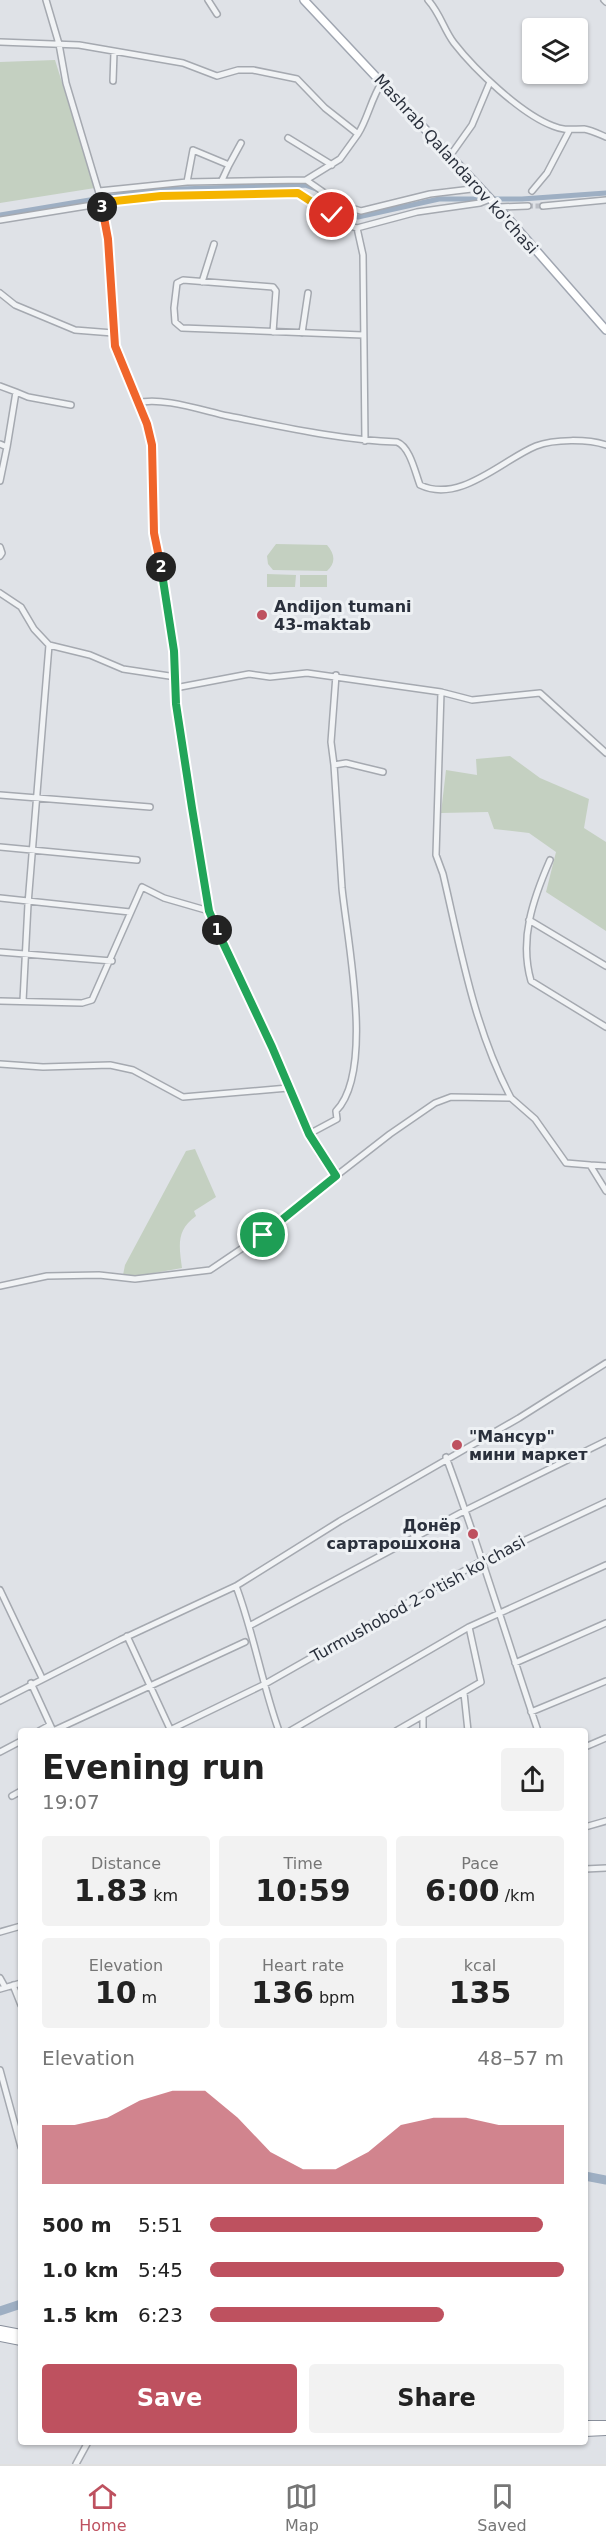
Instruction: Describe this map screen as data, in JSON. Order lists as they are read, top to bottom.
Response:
{
  "streets": {
    "main road": ["Mashrab Qalandarov ko'chasi"],
    "street": ["Turmushobod 2-o'tish ko'chasi"]
  },
  "places": ["Andijon tumani 43-maktab", "\"Мансур\" мини маркет", "Донёр сартарошхона"],
  "page": {
    "pins": ["3", "2", "1"],
    "heading": ["Evening run", "19:07"],
    "stats": [
      ["Distance", "1.83 km"],
      ["Time", "10:59"],
      ["Pace", "6:00 /km"],
      ["Elevation", "10 m"],
      ["Heart rate", "136 bpm"],
      ["kcal", "135"]
    ],
    "chart": ["Elevation", "48–57 m"],
    "list": [
      {
        "name": "500 m",
        "note": "5:51"
      },
      {
        "name": "1.0 km",
        "note": "5:45"
      },
      {
        "name": "1.5 km",
        "note": "6:23"
      }
    ],
    "buttons": ["Save", "Share"],
    "tabs": ["Home", "Map", "Saved"]
  }
}
